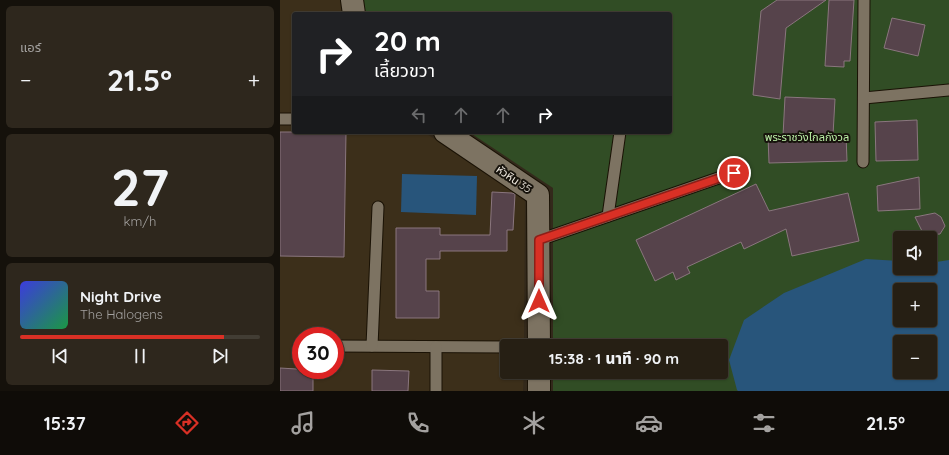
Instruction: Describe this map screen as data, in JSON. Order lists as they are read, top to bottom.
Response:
{
  "streets": {
    "street": ["หัวหิน 35"]
  },
  "parks": ["พระราชวังไกลกังวล"],
  "page": {
    "tile": [
      "แอร์",
      ["27", "km/h"]
    ],
    "turn": ["20 m", "เลี้ยวขวา"],
    "heat": ["−", "21.5°", "+"],
    "map_buttons": ["+", "−"],
    "song": ["Night Drive", "The Halogens"],
    "limit": "30",
    "trip": "15:38 · 1 นาที · 90 m",
    "tabs": ["15:37", "21.5°"]
  }
}
